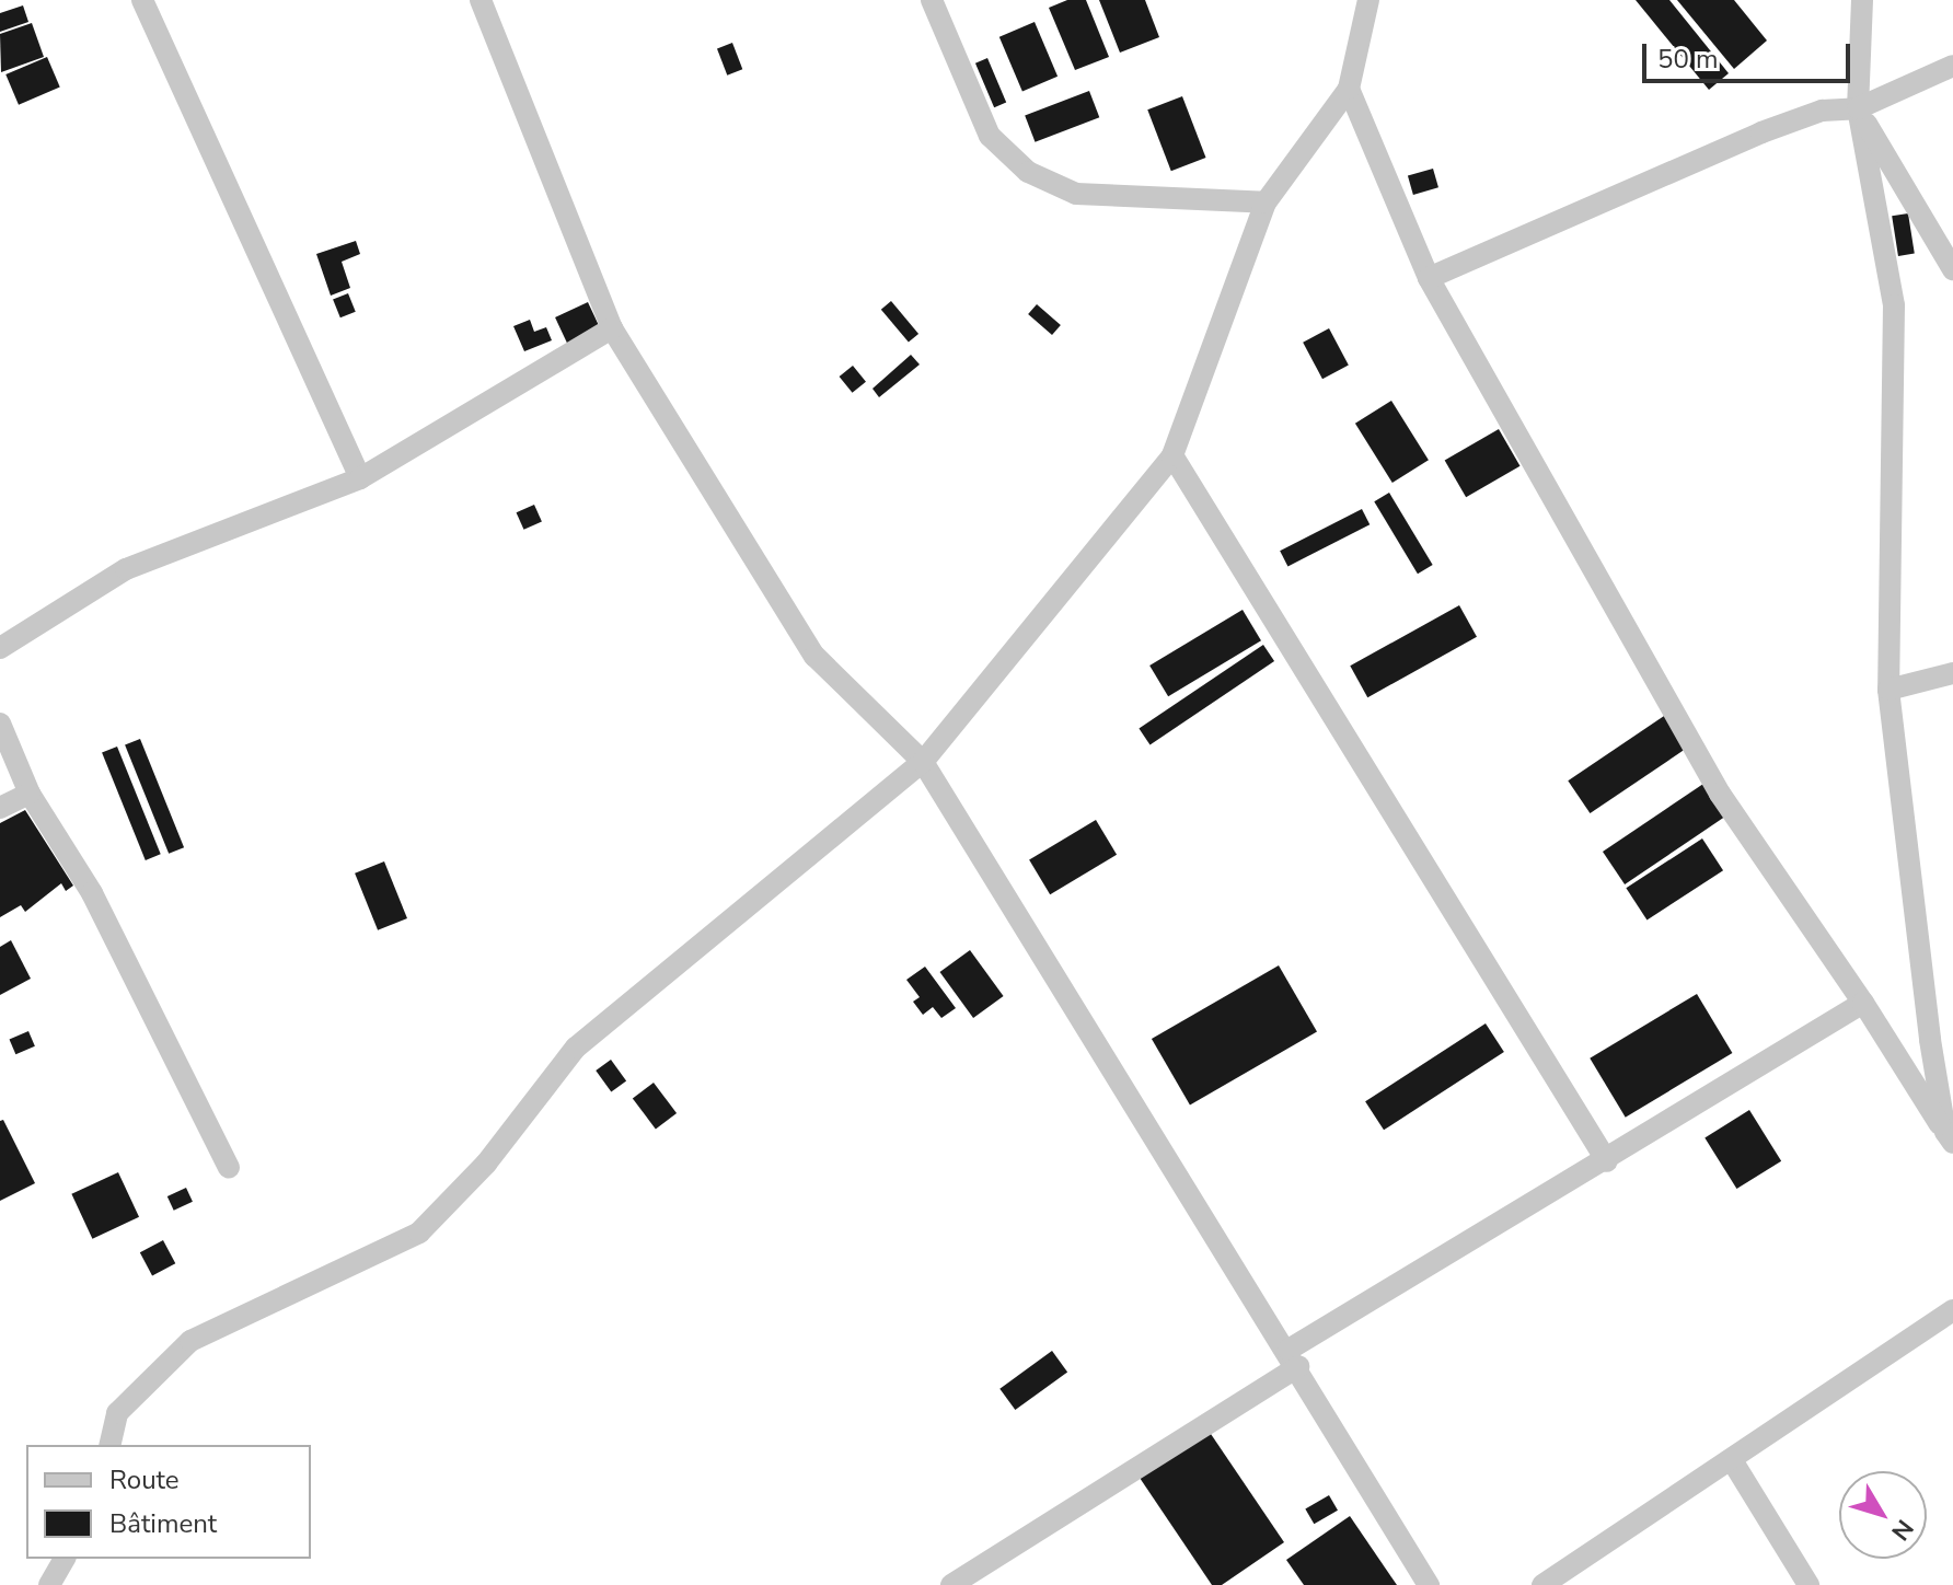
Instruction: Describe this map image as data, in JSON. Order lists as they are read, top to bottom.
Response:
{
  "legend": ["Route", "Bâtiment"],
  "scale_bar": "50 m",
  "north": "bottom right"
}
